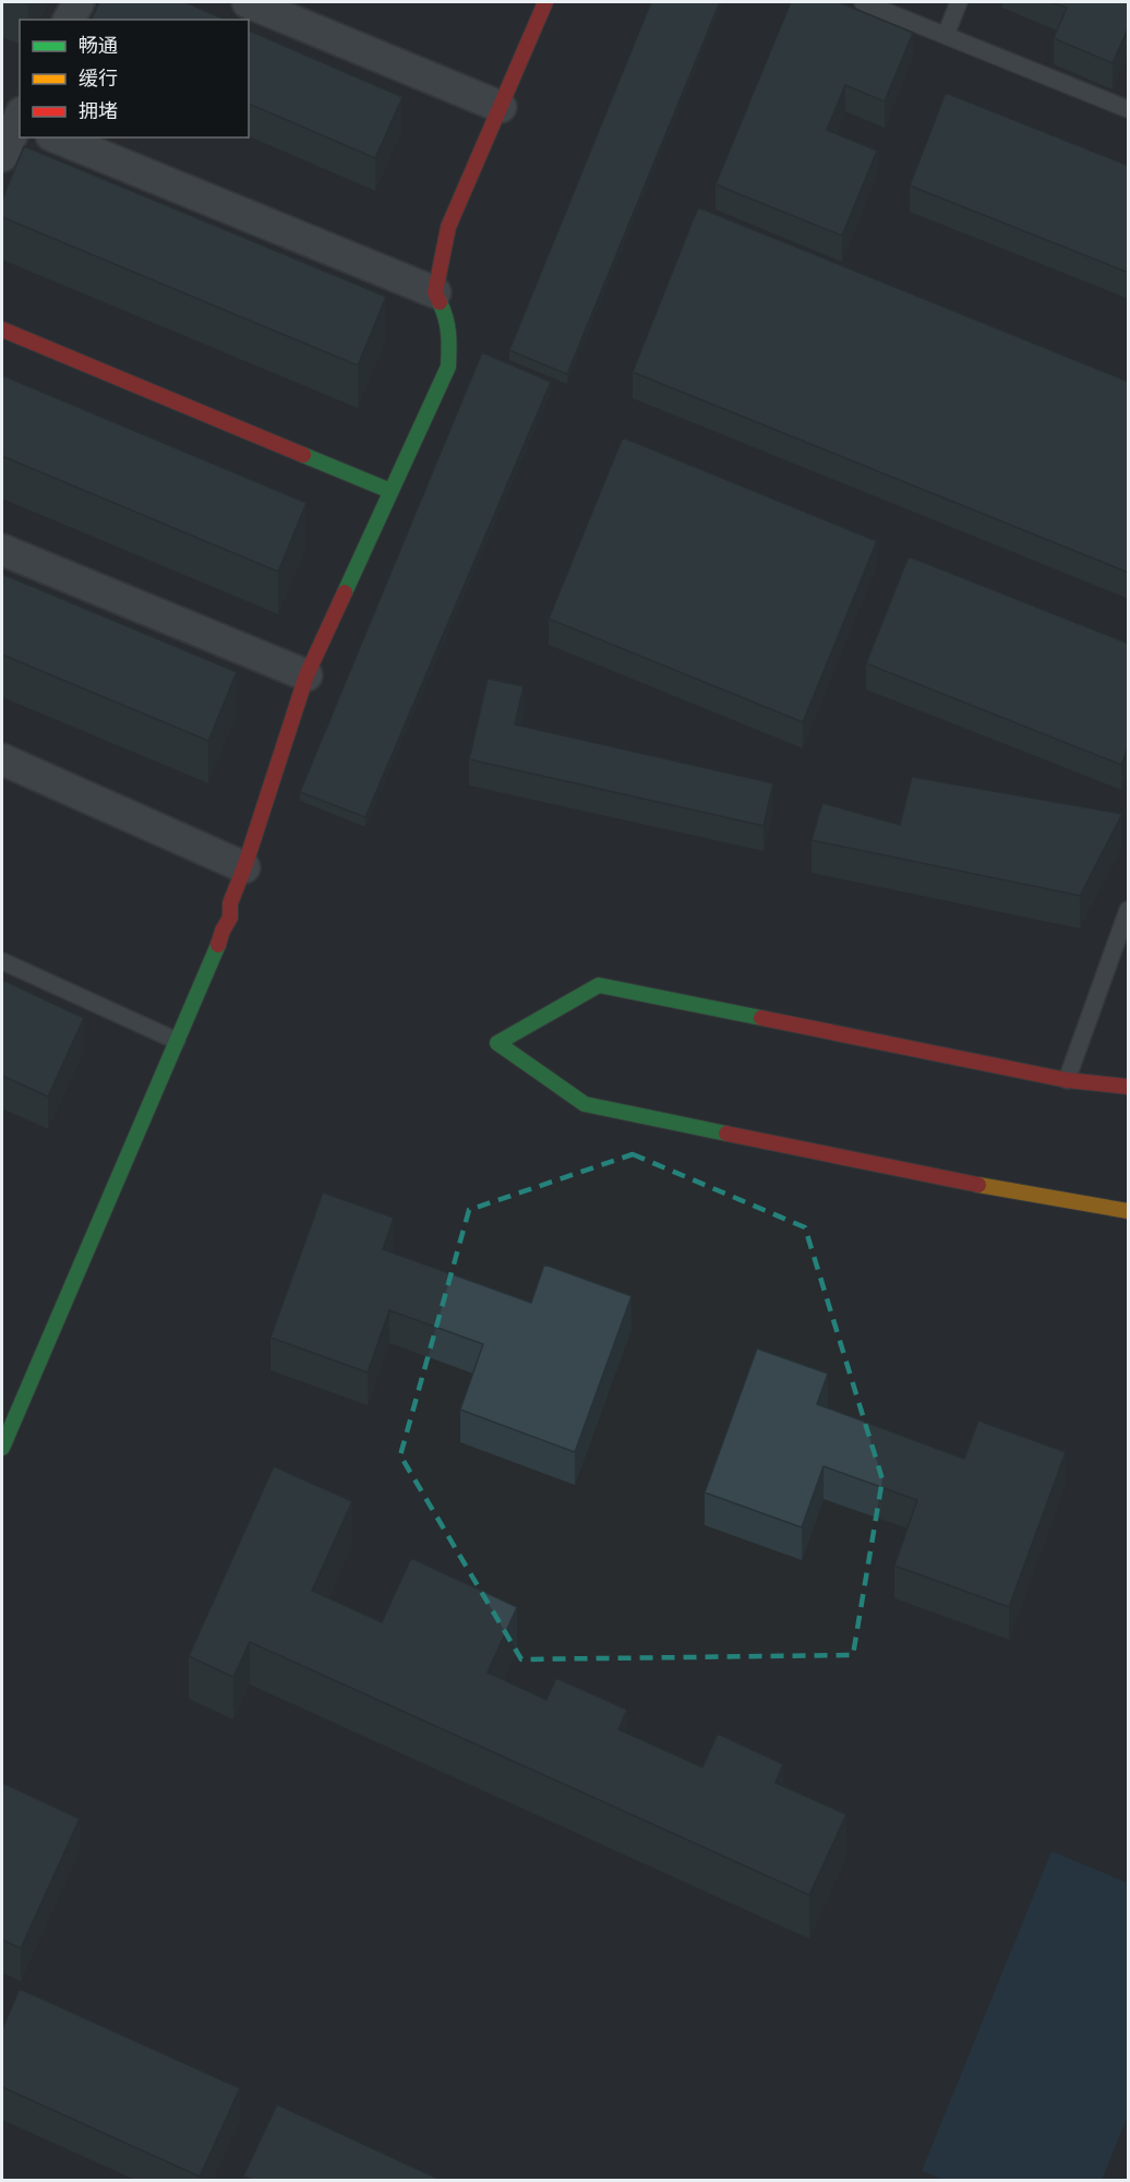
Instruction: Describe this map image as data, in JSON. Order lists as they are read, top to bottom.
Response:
{
  "legend": ["畅通", "缓行", "拥堵"]
}
